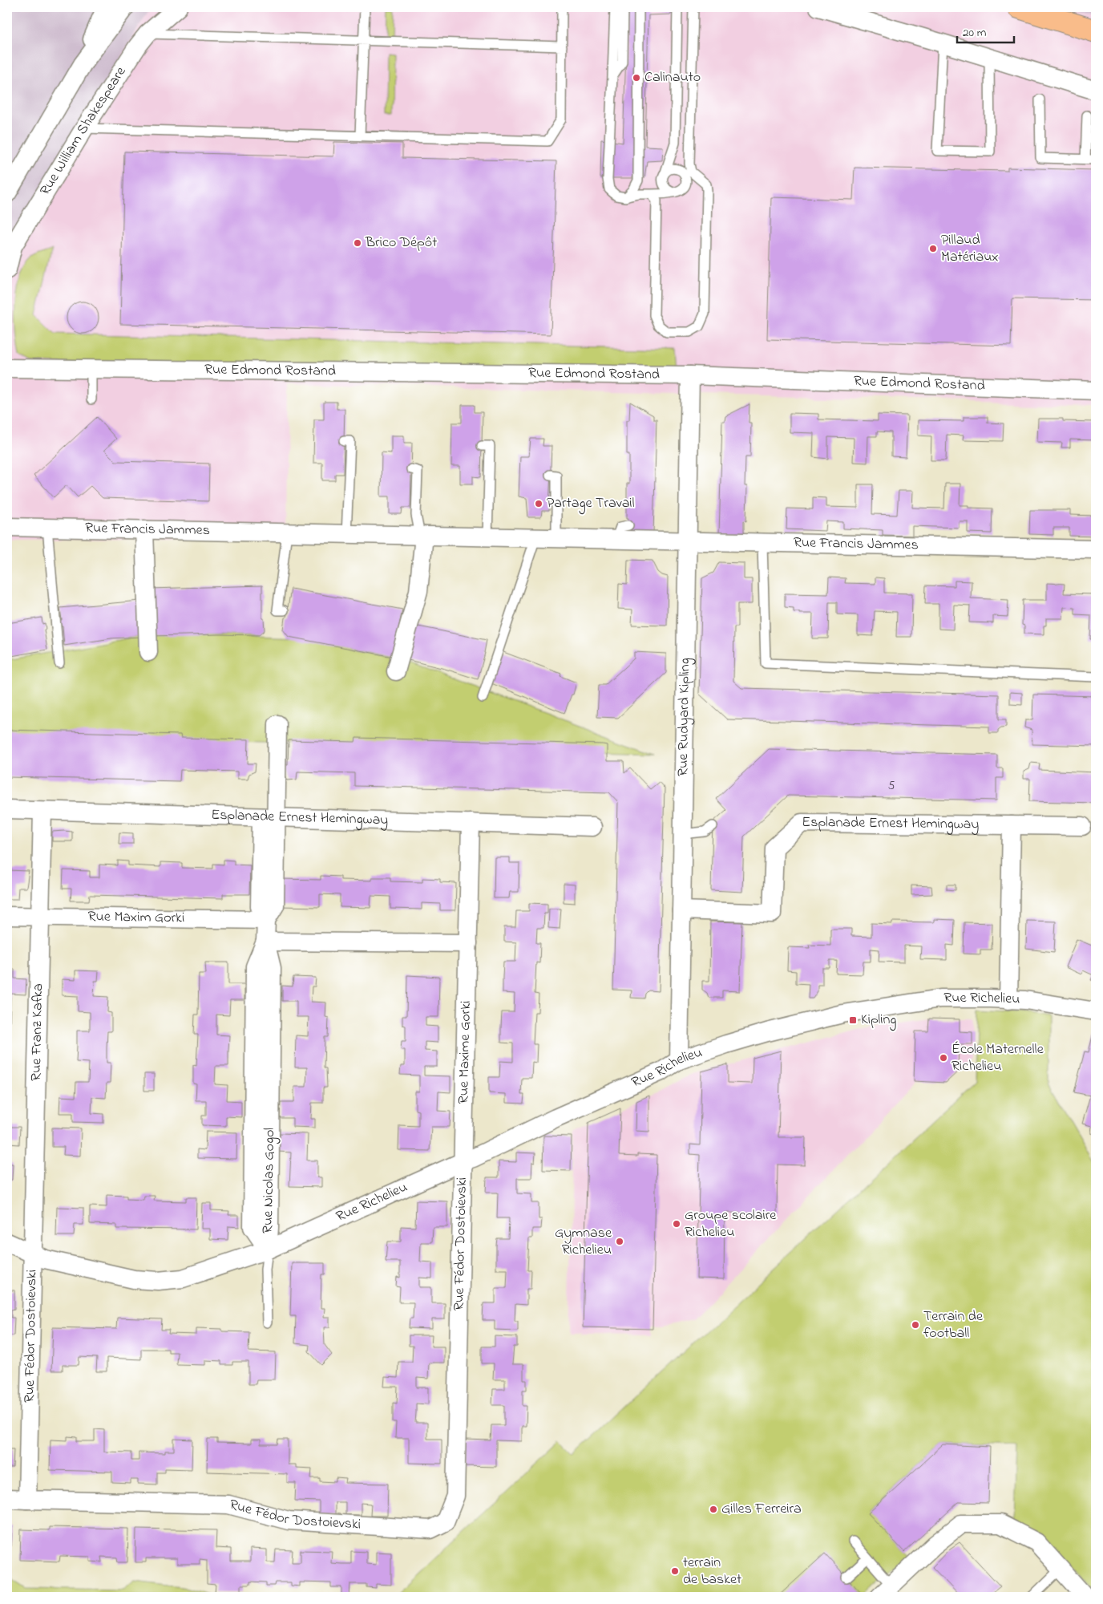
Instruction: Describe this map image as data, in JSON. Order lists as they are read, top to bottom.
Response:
{
  "streets": {
    "street": [
      "Rue William Shakespeare",
      "Rue Edmond Rostand",
      "Rue Francis Jammes",
      "Rue Rudyard Kipling",
      "Esplanade Ernest Hemingway",
      "Rue Maxim Gorki",
      "Rue Richelieu",
      "Rue Franz Kafka",
      "Rue Maxime Gorki",
      "Rue Nicolas Gogol",
      "Rue Fédor Dostoievski"
    ]
  },
  "crossings": [
    ["Rue Edmond Rostand", "Rue Rudyard Kipling"],
    ["Rue Francis Jammes", "Rue Rudyard Kipling"],
    ["Rue Rudyard Kipling", "Esplanade Ernest Hemingway"],
    ["Rue Rudyard Kipling", "Rue Richelieu"],
    ["Esplanade Ernest Hemingway", "Rue Franz Kafka"],
    ["Esplanade Ernest Hemingway", "Rue Maxime Gorki"],
    ["Esplanade Ernest Hemingway", "Rue Nicolas Gogol"],
    ["Rue Maxim Gorki", "Rue Franz Kafka"],
    ["Rue Maxim Gorki", "Rue Nicolas Gogol"],
    ["Rue Richelieu", "Rue Franz Kafka"],
    ["Rue Richelieu", "Rue Maxime Gorki"],
    ["Rue Richelieu", "Rue Nicolas Gogol"],
    ["Rue Richelieu", "Rue Fédor Dostoievski"],
    ["Rue Franz Kafka", "Rue Fédor Dostoievski"],
    ["Rue Maxime Gorki", "Rue Fédor Dostoievski"]
  ],
  "places": {
    "other": [
      "Calinauto",
      "Brico Dépôt",
      "Pillaud Matériaux",
      "Partage Travail",
      "École Maternelle Richelieu",
      "Groupe scolaire Richelieu",
      "Gymnase Richelieu",
      "Terrain de football",
      "Gilles Ferreira",
      "terrain de basket"
    ],
    "transit": ["Kipling"]
  },
  "house_numbers": ["5"],
  "scale_bar": "20 m"
}
